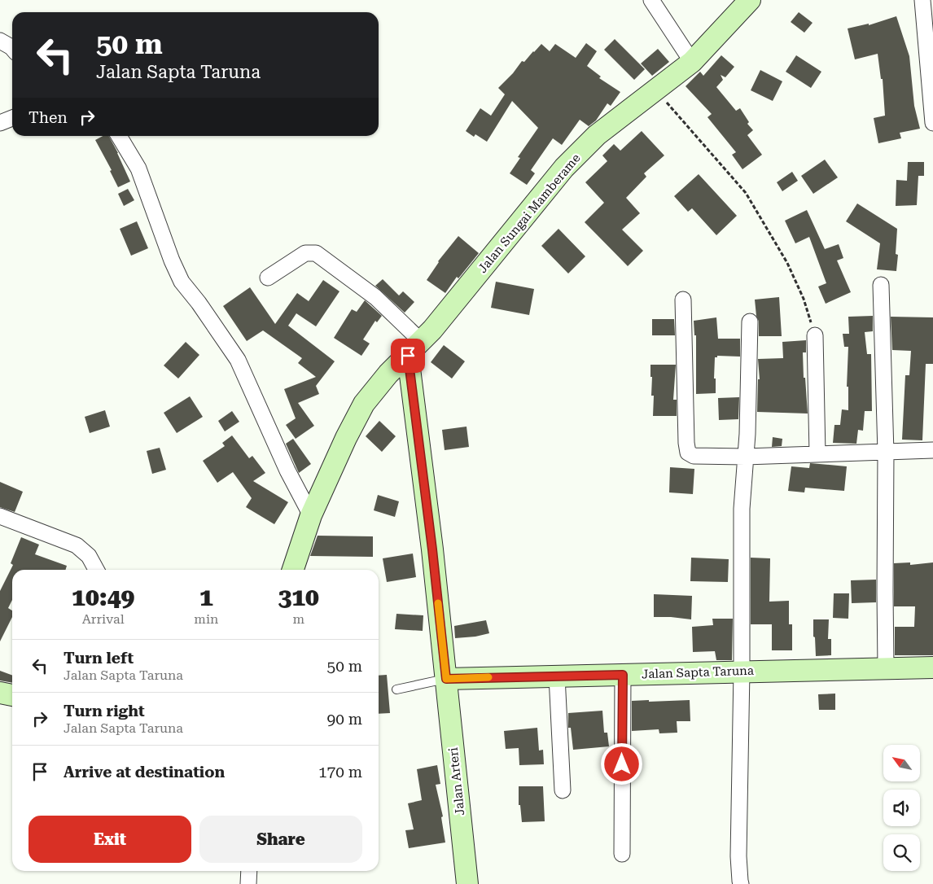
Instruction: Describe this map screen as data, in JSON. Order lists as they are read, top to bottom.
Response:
{
  "streets": {
    "street": ["Jalan Sungai Mamberame", "Jalan Sapta Taruna", "Jalan Arteri"]
  },
  "crossings": [
    ["Jalan Sapta Taruna", "Jalan Arteri"]
  ],
  "north": "top left",
  "page": {
    "turn": ["50 m", "Jalan Sapta Taruna"],
    "then": "Then",
    "eta": [
      "10:49",
      "Arrival",
      "1",
      "min",
      "310",
      "m"
    ],
    "list": [
      {
        "name": "Turn left",
        "note": "Jalan Sapta Taruna",
        "value": "50 m"
      },
      {
        "name": "Turn right",
        "note": "Jalan Sapta Taruna",
        "value": "90 m"
      },
      {
        "name": "Arrive at destination",
        "value": "170 m"
      }
    ],
    "buttons": ["Exit", "Share"]
  }
}
